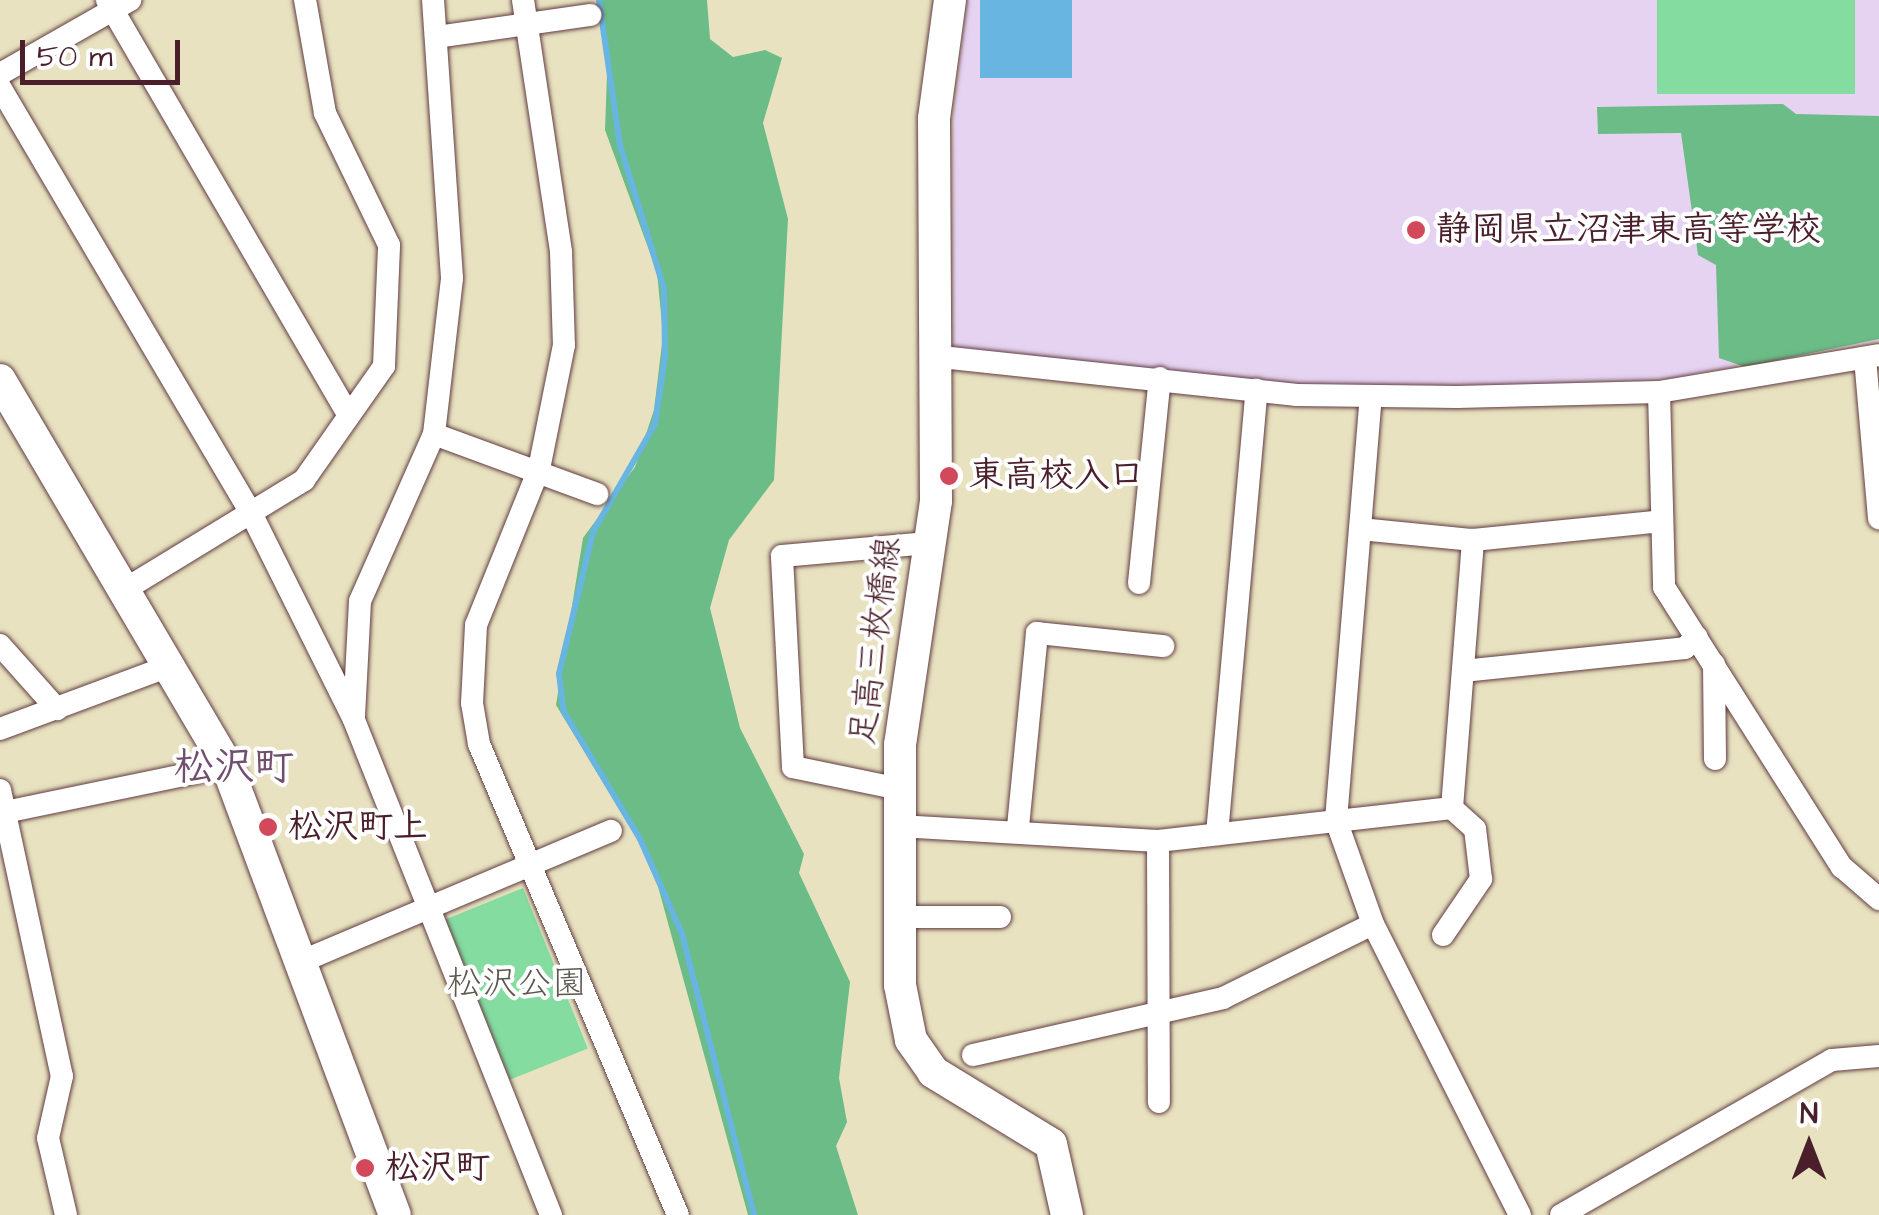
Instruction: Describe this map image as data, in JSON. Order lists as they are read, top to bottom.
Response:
{
  "streets": {
    "main road": ["足高三枚橋線"]
  },
  "districts": ["松沢町"],
  "parks": ["松沢公園"],
  "places": [
    "静岡県立沼津東高等学校",
    "東高校入口",
    "松沢町上",
    "松沢町"
  ],
  "scale_bar": "50 m",
  "north": "top"
}
